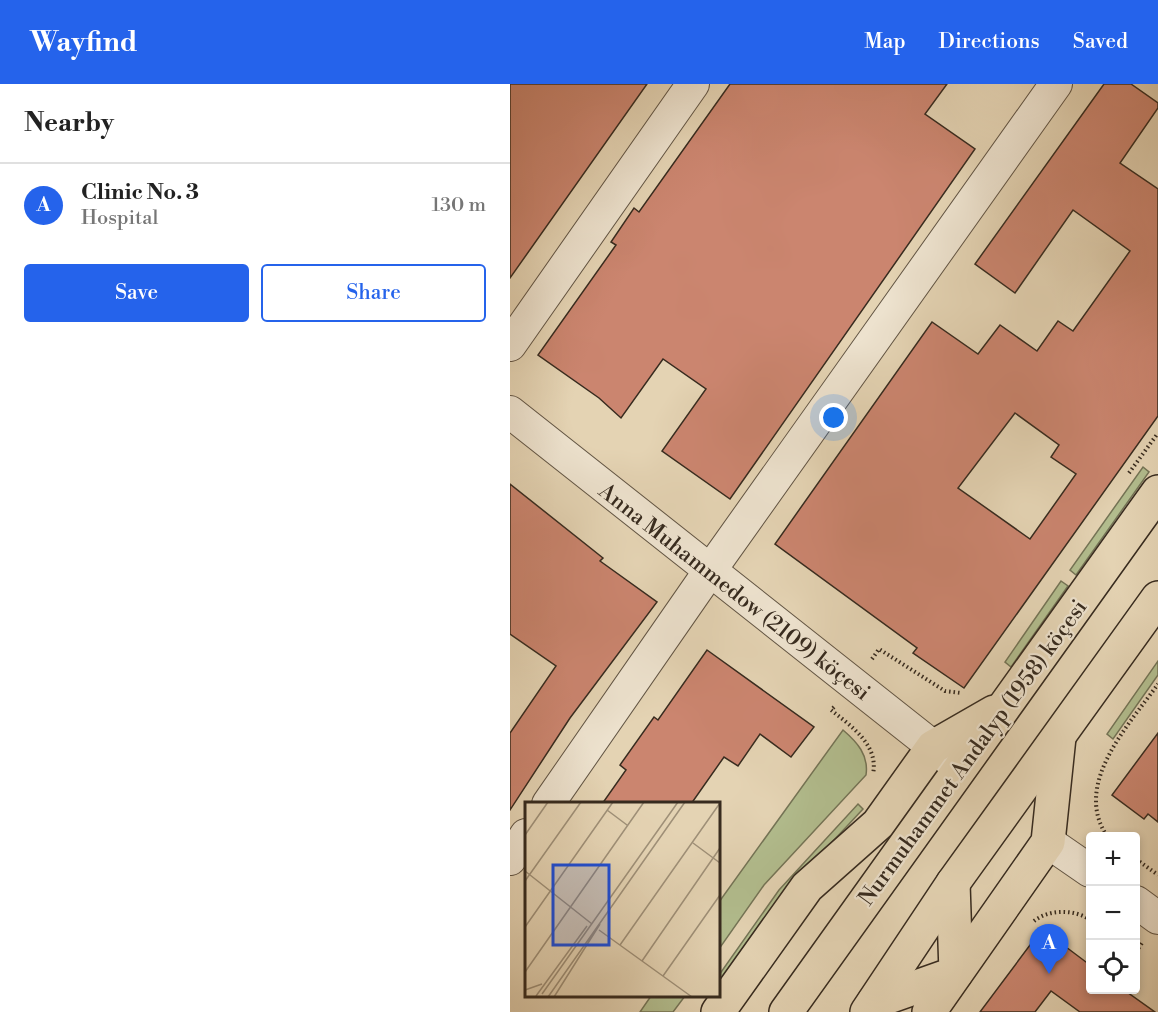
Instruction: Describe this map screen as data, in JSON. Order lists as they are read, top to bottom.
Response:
{
  "streets": {
    "main road": ["Nurmuhammet Andalyp (1958) köçesi"],
    "street": ["Anna Muhammedow (2109) köçesi"]
  },
  "crossings": [
    ["Anna Muhammedow (2109) köçesi", "Nurmuhammet Andalyp (1958) köçesi"]
  ],
  "page": {
    "header": "Wayfind",
    "nav": ["Map", "Directions", "Saved"],
    "heading": "Nearby",
    "list": [
      {
        "mark": "A",
        "name": "Clinic No. 3",
        "note": "Hospital",
        "value": "130 m"
      }
    ],
    "buttons": ["Save", "Share"],
    "map_buttons": ["+", "−"],
    "pins": "A"
  }
}
